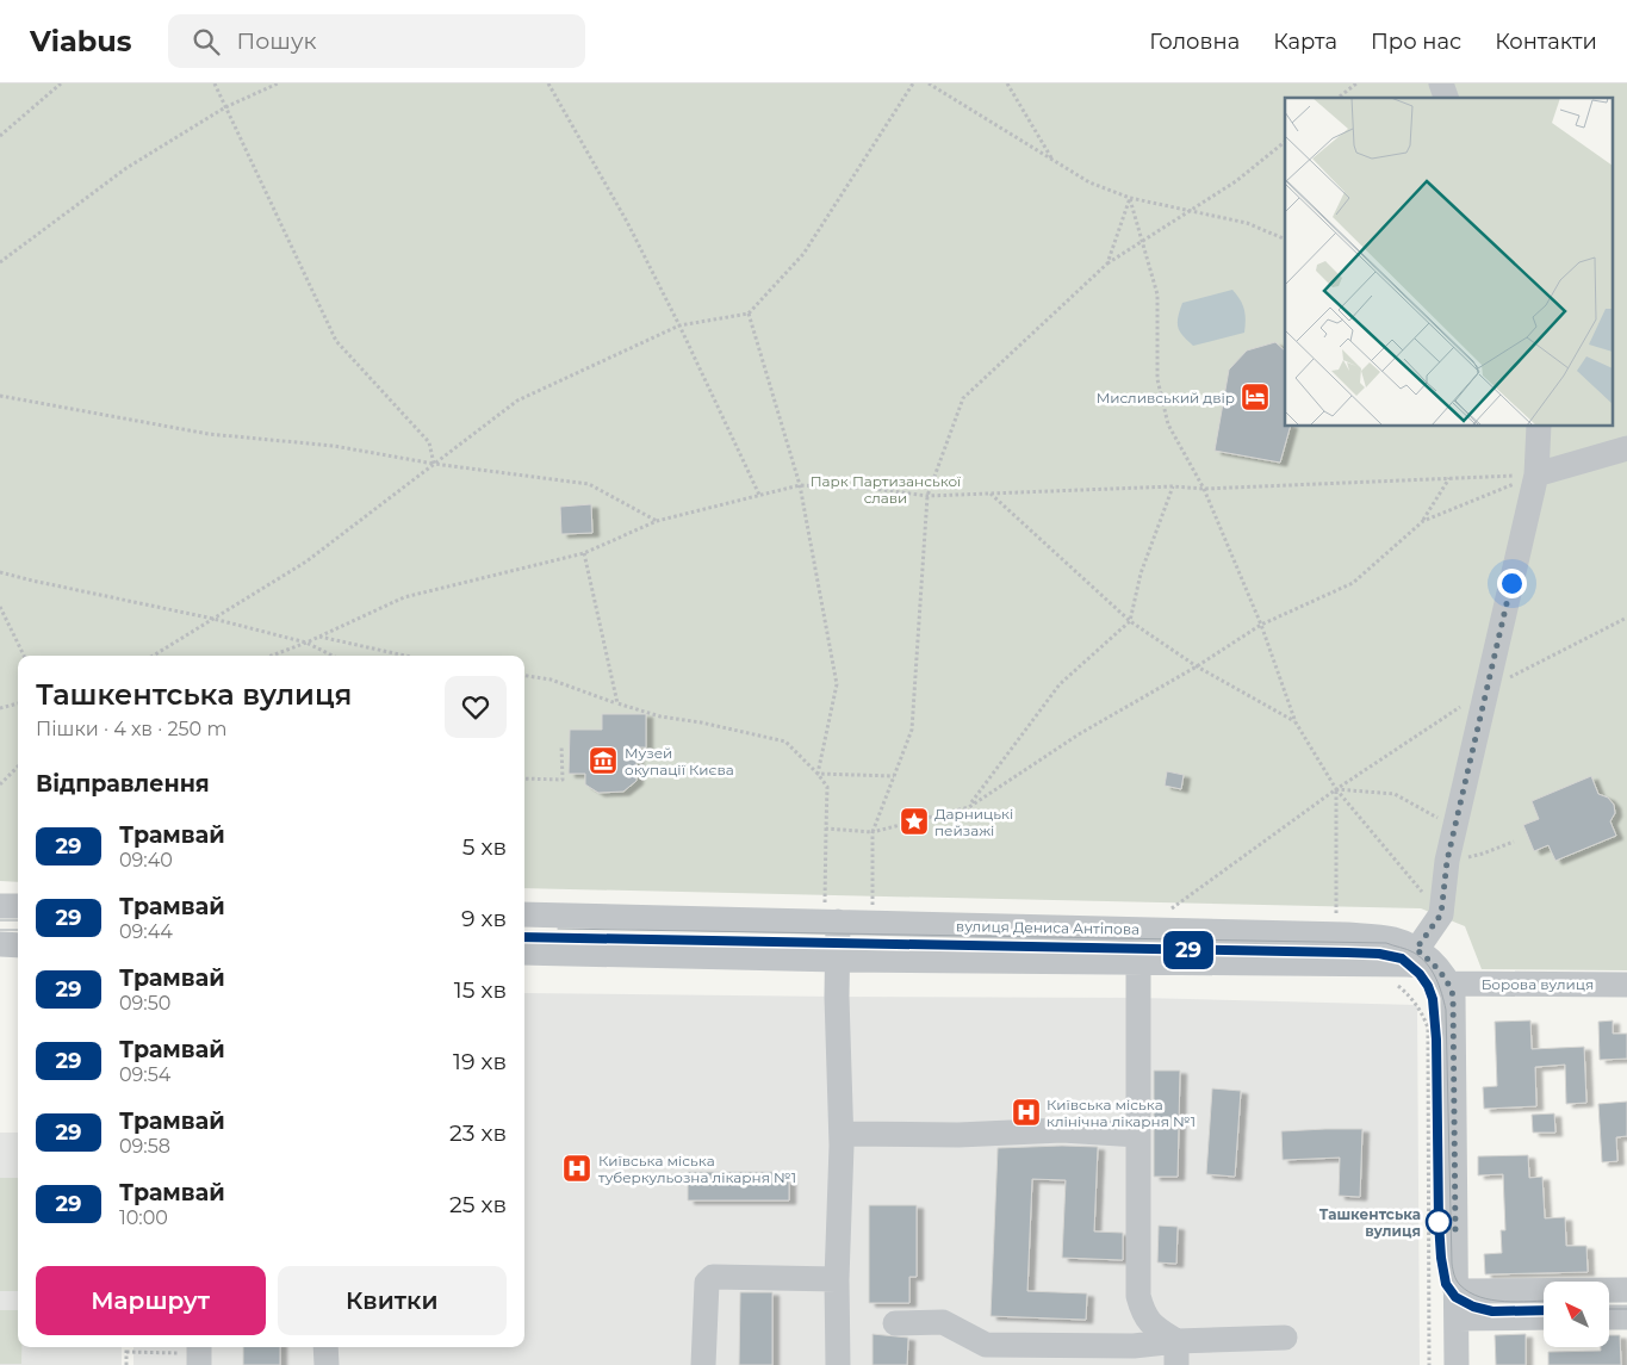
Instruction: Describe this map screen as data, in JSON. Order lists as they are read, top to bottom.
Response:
{
  "streets": {
    "street": ["вулиця Дениса Антіпова", "Борова вулиця"]
  },
  "crossings": [
    ["вулиця Дениса Антіпова", "Борова вулиця"]
  ],
  "parks": ["Парк Партизанської слави"],
  "places": {
    "hotel": ["Мисливський двір"],
    "museum": ["Музей окупації Києва"],
    "place": ["Дарницькі пейзажі"],
    "hospital": ["Київська міська клінічна лікарня №1", "Київська міська туберкульозна лікарня №1"],
    "other": ["Ташкентська вулиця"]
  },
  "lines": ["tram line 29"],
  "north": "top left",
  "page": {
    "header": "Viabus",
    "search": "Пошук",
    "nav": [
      "Головна",
      "Карта",
      "Про нас",
      "Контакти"
    ],
    "on_map": "29",
    "heading": [
      ["Ташкентська вулиця", "Пішки · 4 хв · 250 m"],
      "Відправлення"
    ],
    "list": [
      {
        "mark": "29",
        "name": "Трамвай",
        "note": "09:40",
        "value": "5 хв"
      },
      {
        "mark": "29",
        "name": "Трамвай",
        "note": "09:44",
        "value": "9 хв"
      },
      {
        "mark": "29",
        "name": "Трамвай",
        "note": "09:50",
        "value": "15 хв"
      },
      {
        "mark": "29",
        "name": "Трамвай",
        "note": "09:54",
        "value": "19 хв"
      },
      {
        "mark": "29",
        "name": "Трамвай",
        "note": "09:58",
        "value": "23 хв"
      },
      {
        "mark": "29",
        "name": "Трамвай",
        "note": "10:00",
        "value": "25 хв"
      }
    ],
    "buttons": ["Маршрут", "Квитки"]
  }
}
